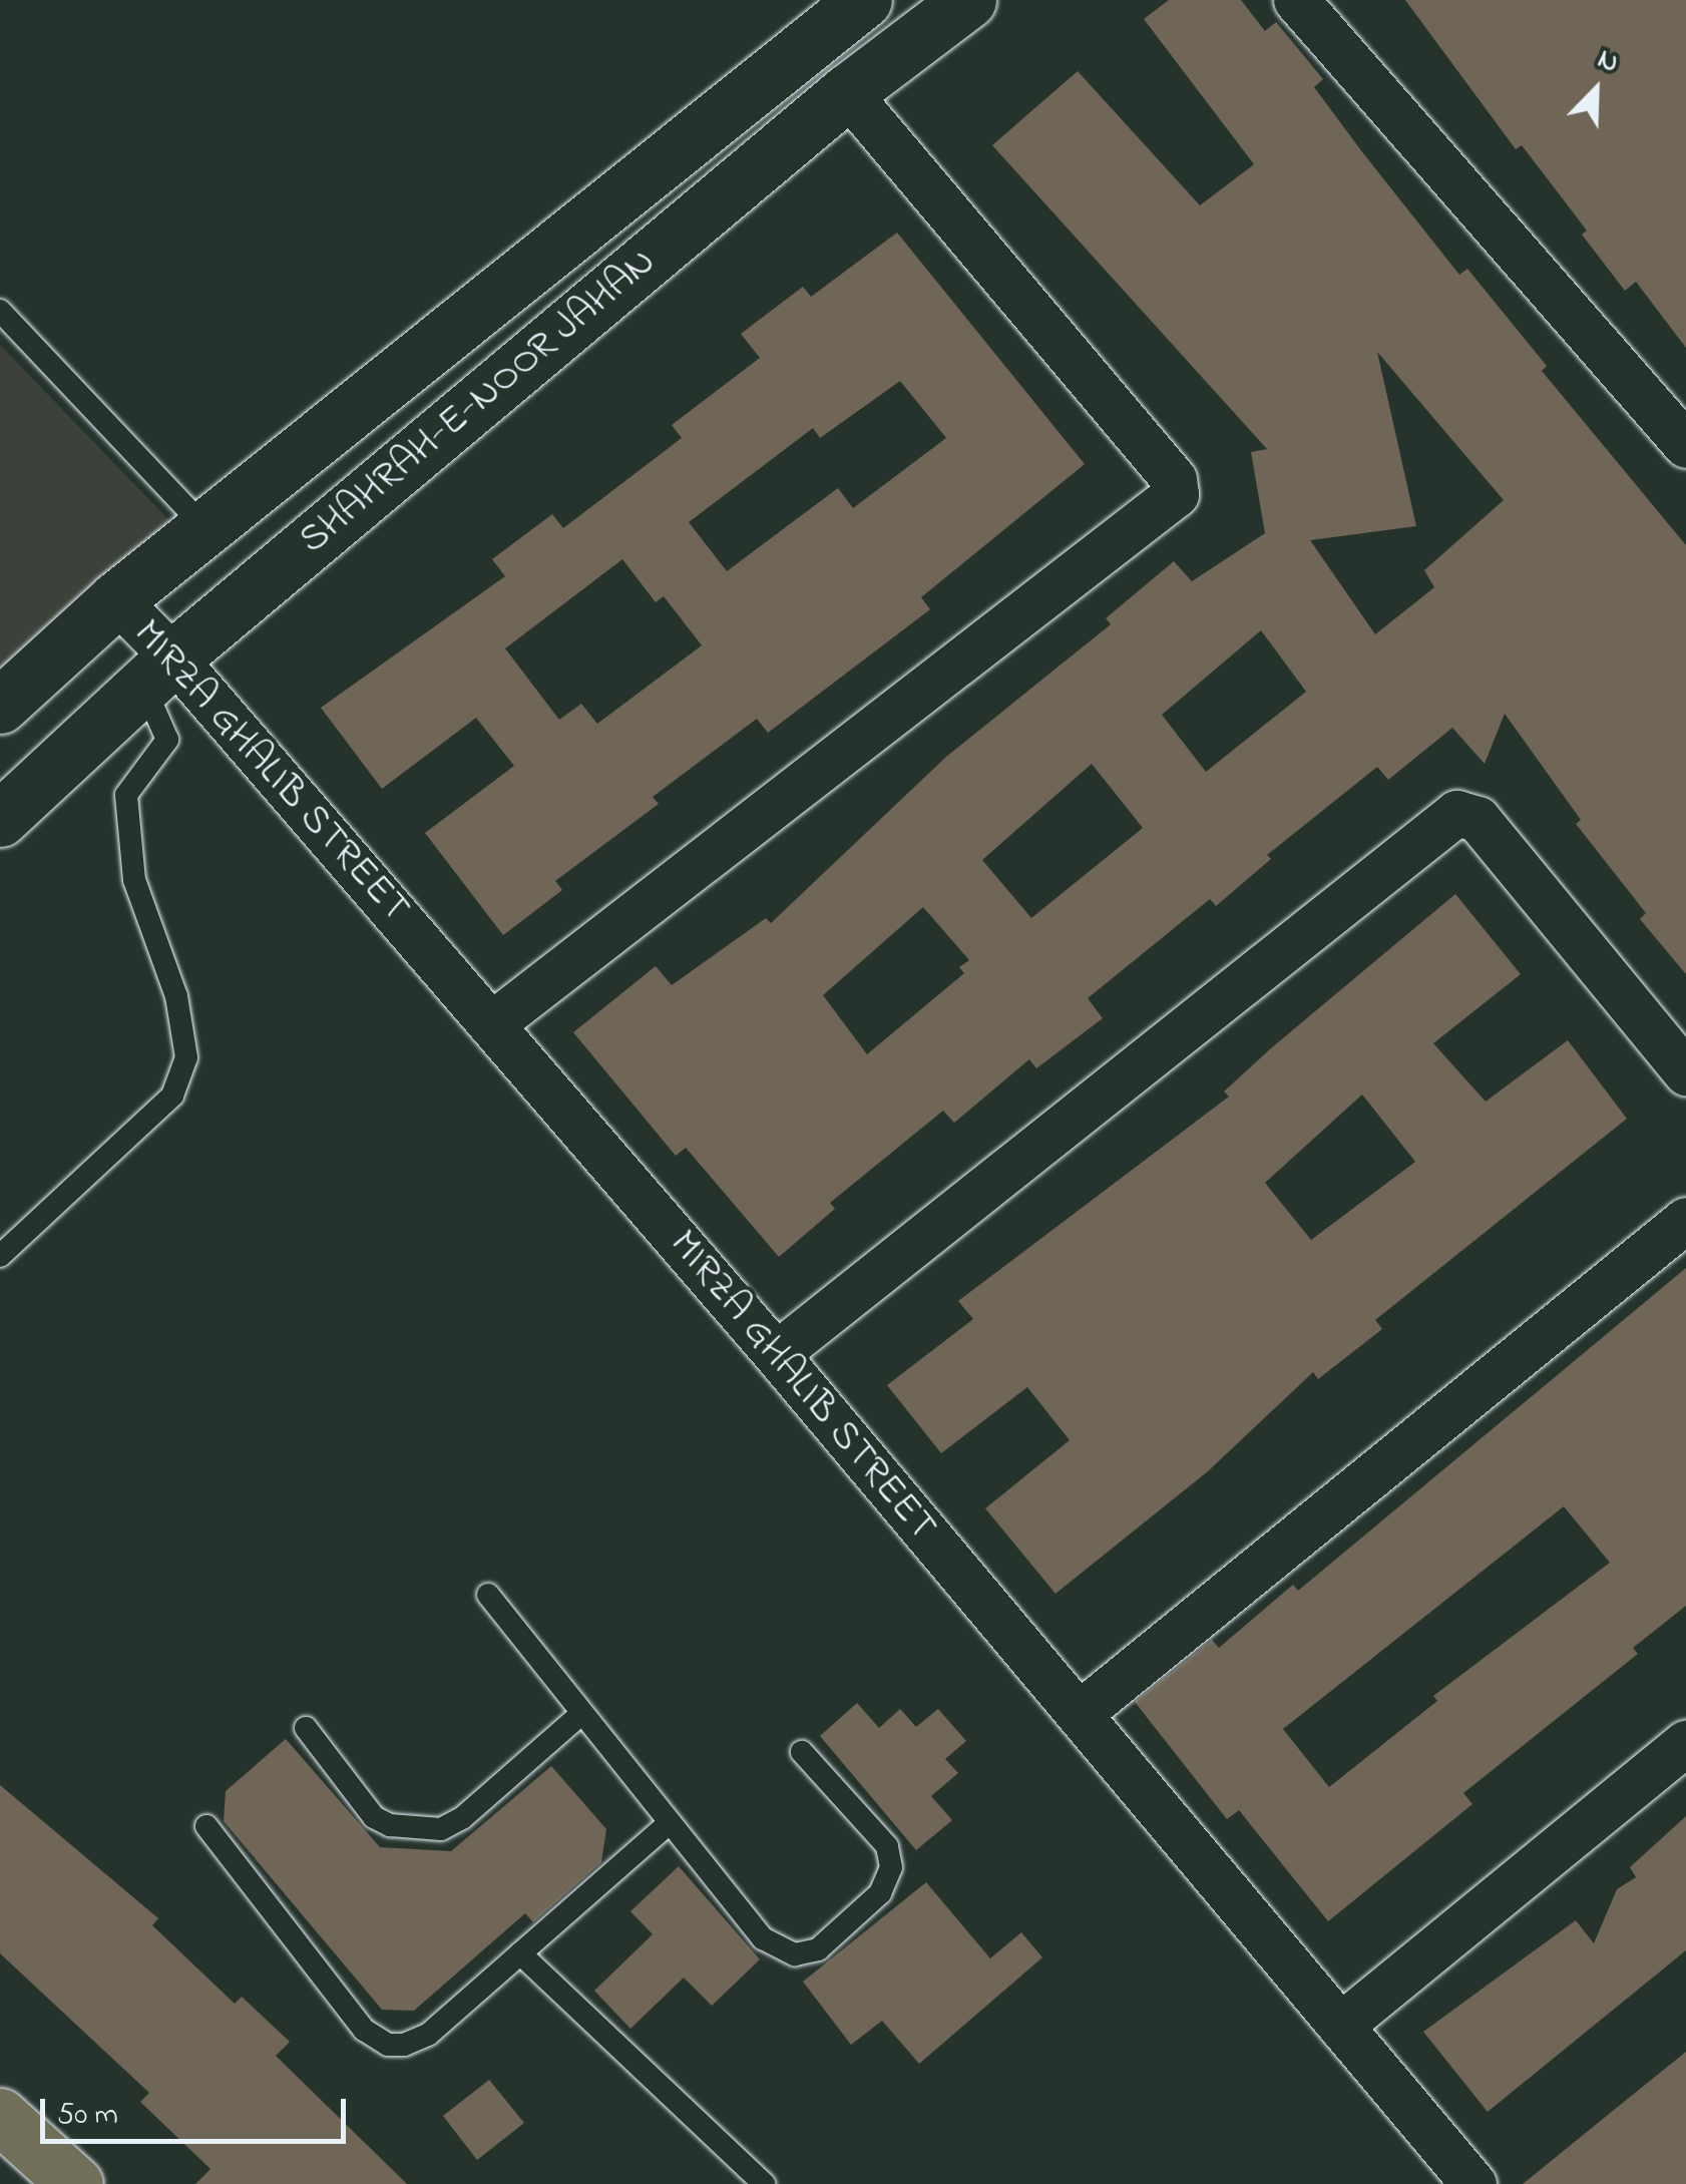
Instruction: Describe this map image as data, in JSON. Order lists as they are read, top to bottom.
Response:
{
  "streets": {
    "main road": ["SHAHRAH-E-NOOR JAHAN"],
    "street": ["MIRZA GHALIB STREET"]
  },
  "crossings": [
    ["SHAHRAH-E-NOOR JAHAN", "MIRZA GHALIB STREET"]
  ],
  "scale_bar": "50 m",
  "north": "top right"
}
